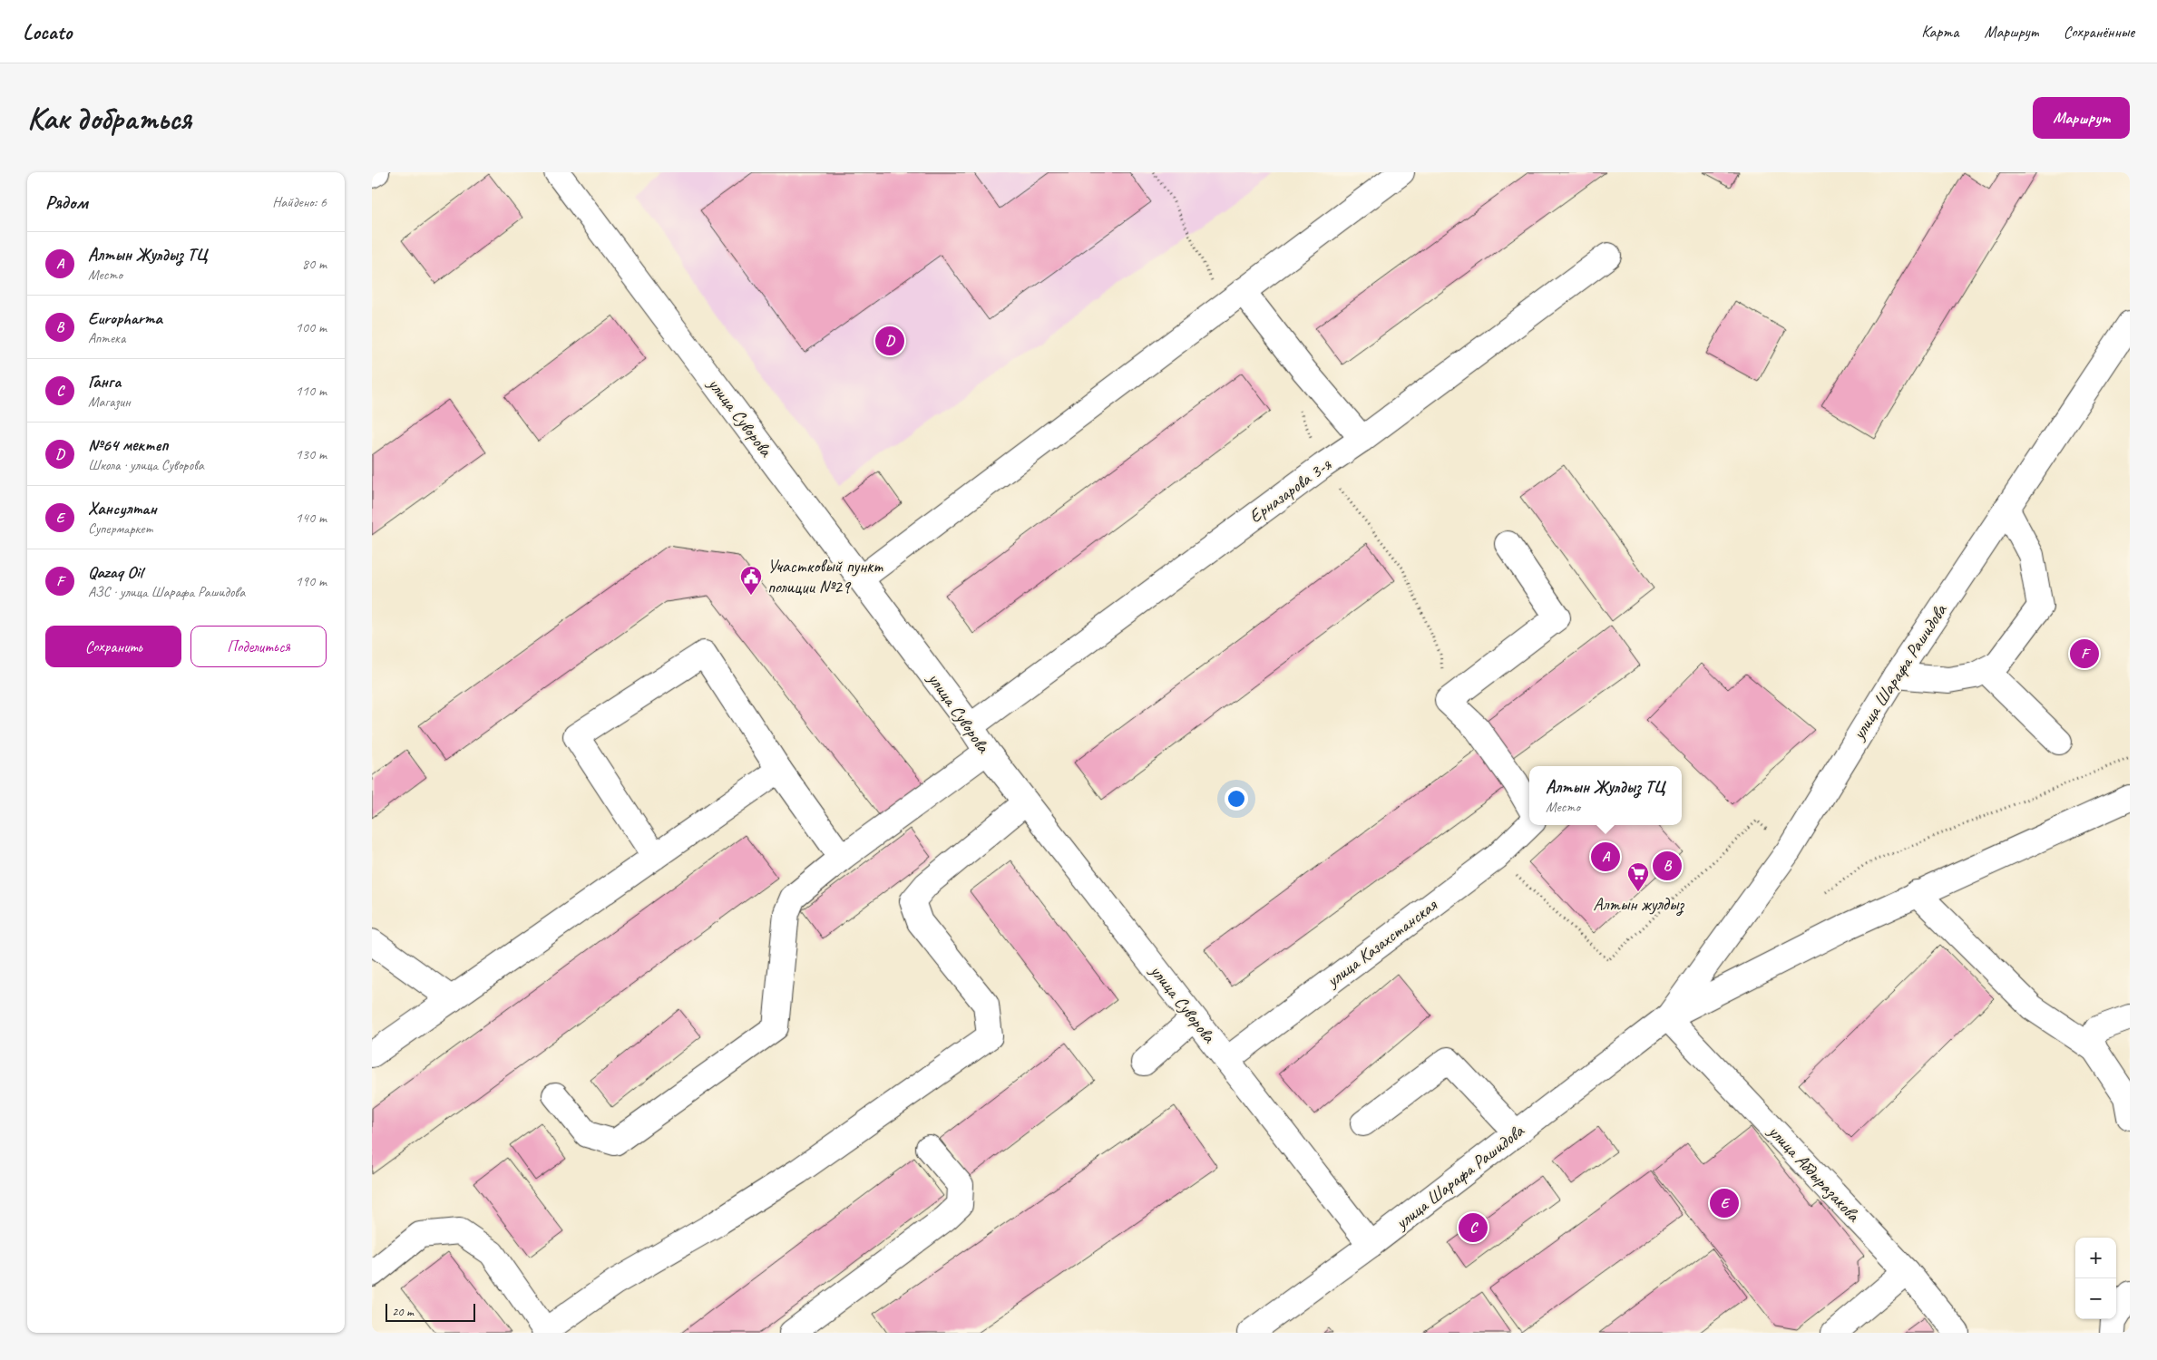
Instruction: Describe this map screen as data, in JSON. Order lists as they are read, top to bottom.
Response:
{
  "streets": {
    "street": [
      "улица Суворова",
      "Ерназарова 3-я",
      "улица Шарафа Рашидова",
      "улица Казахстанская",
      "улица Абдыразакова"
    ]
  },
  "crossings": [
    ["улица Суворова", "Ерназарова 3-я"],
    ["улица Суворова", "улица Шарафа Рашидова"],
    ["улица Суворова", "улица Казахстанская"],
    ["улица Шарафа Рашидова", "улица Абдыразакова"]
  ],
  "places": {
    "public building": ["Участковый пункт полиции №29"],
    "supermarket": ["Алтын жулдыз"]
  },
  "scale_bar": "20 m",
  "page": {
    "header": "Locato",
    "nav": ["Карта", "Маршрут", "Сохранённые"],
    "buttons": [
      "Маршрут",
      ["Сохранить", "Поделиться"]
    ],
    "title": "Как добраться",
    "heading": ["Рядом", "Найдено: 6"],
    "list": [
      {
        "mark": "A",
        "name": "Алтын Жулдыз ТЦ",
        "note": "Место",
        "value": "80 m"
      },
      {
        "mark": "B",
        "name": "Europharma",
        "note": "Аптека",
        "value": "100 m"
      },
      {
        "mark": "C",
        "name": "Ганга",
        "note": "Магазин",
        "value": "110 m"
      },
      {
        "mark": "D",
        "name": "№64 мектеп",
        "note": "Школа · улица Суворова",
        "value": "130 m"
      },
      {
        "mark": "E",
        "name": "Хансултан",
        "note": "Супермаркет",
        "value": "140 m"
      },
      {
        "mark": "F",
        "name": "Qazaq Oil",
        "note": "АЗС · улица Шарафа Рашидова",
        "value": "190 m"
      }
    ],
    "pins": [
      "D",
      "F",
      "A",
      "B",
      "E",
      "C"
    ],
    "popup": ["Алтын Жулдыз ТЦ", "Место"],
    "map_buttons": ["+", "−"],
    "scale": "20 m"
  }
}
